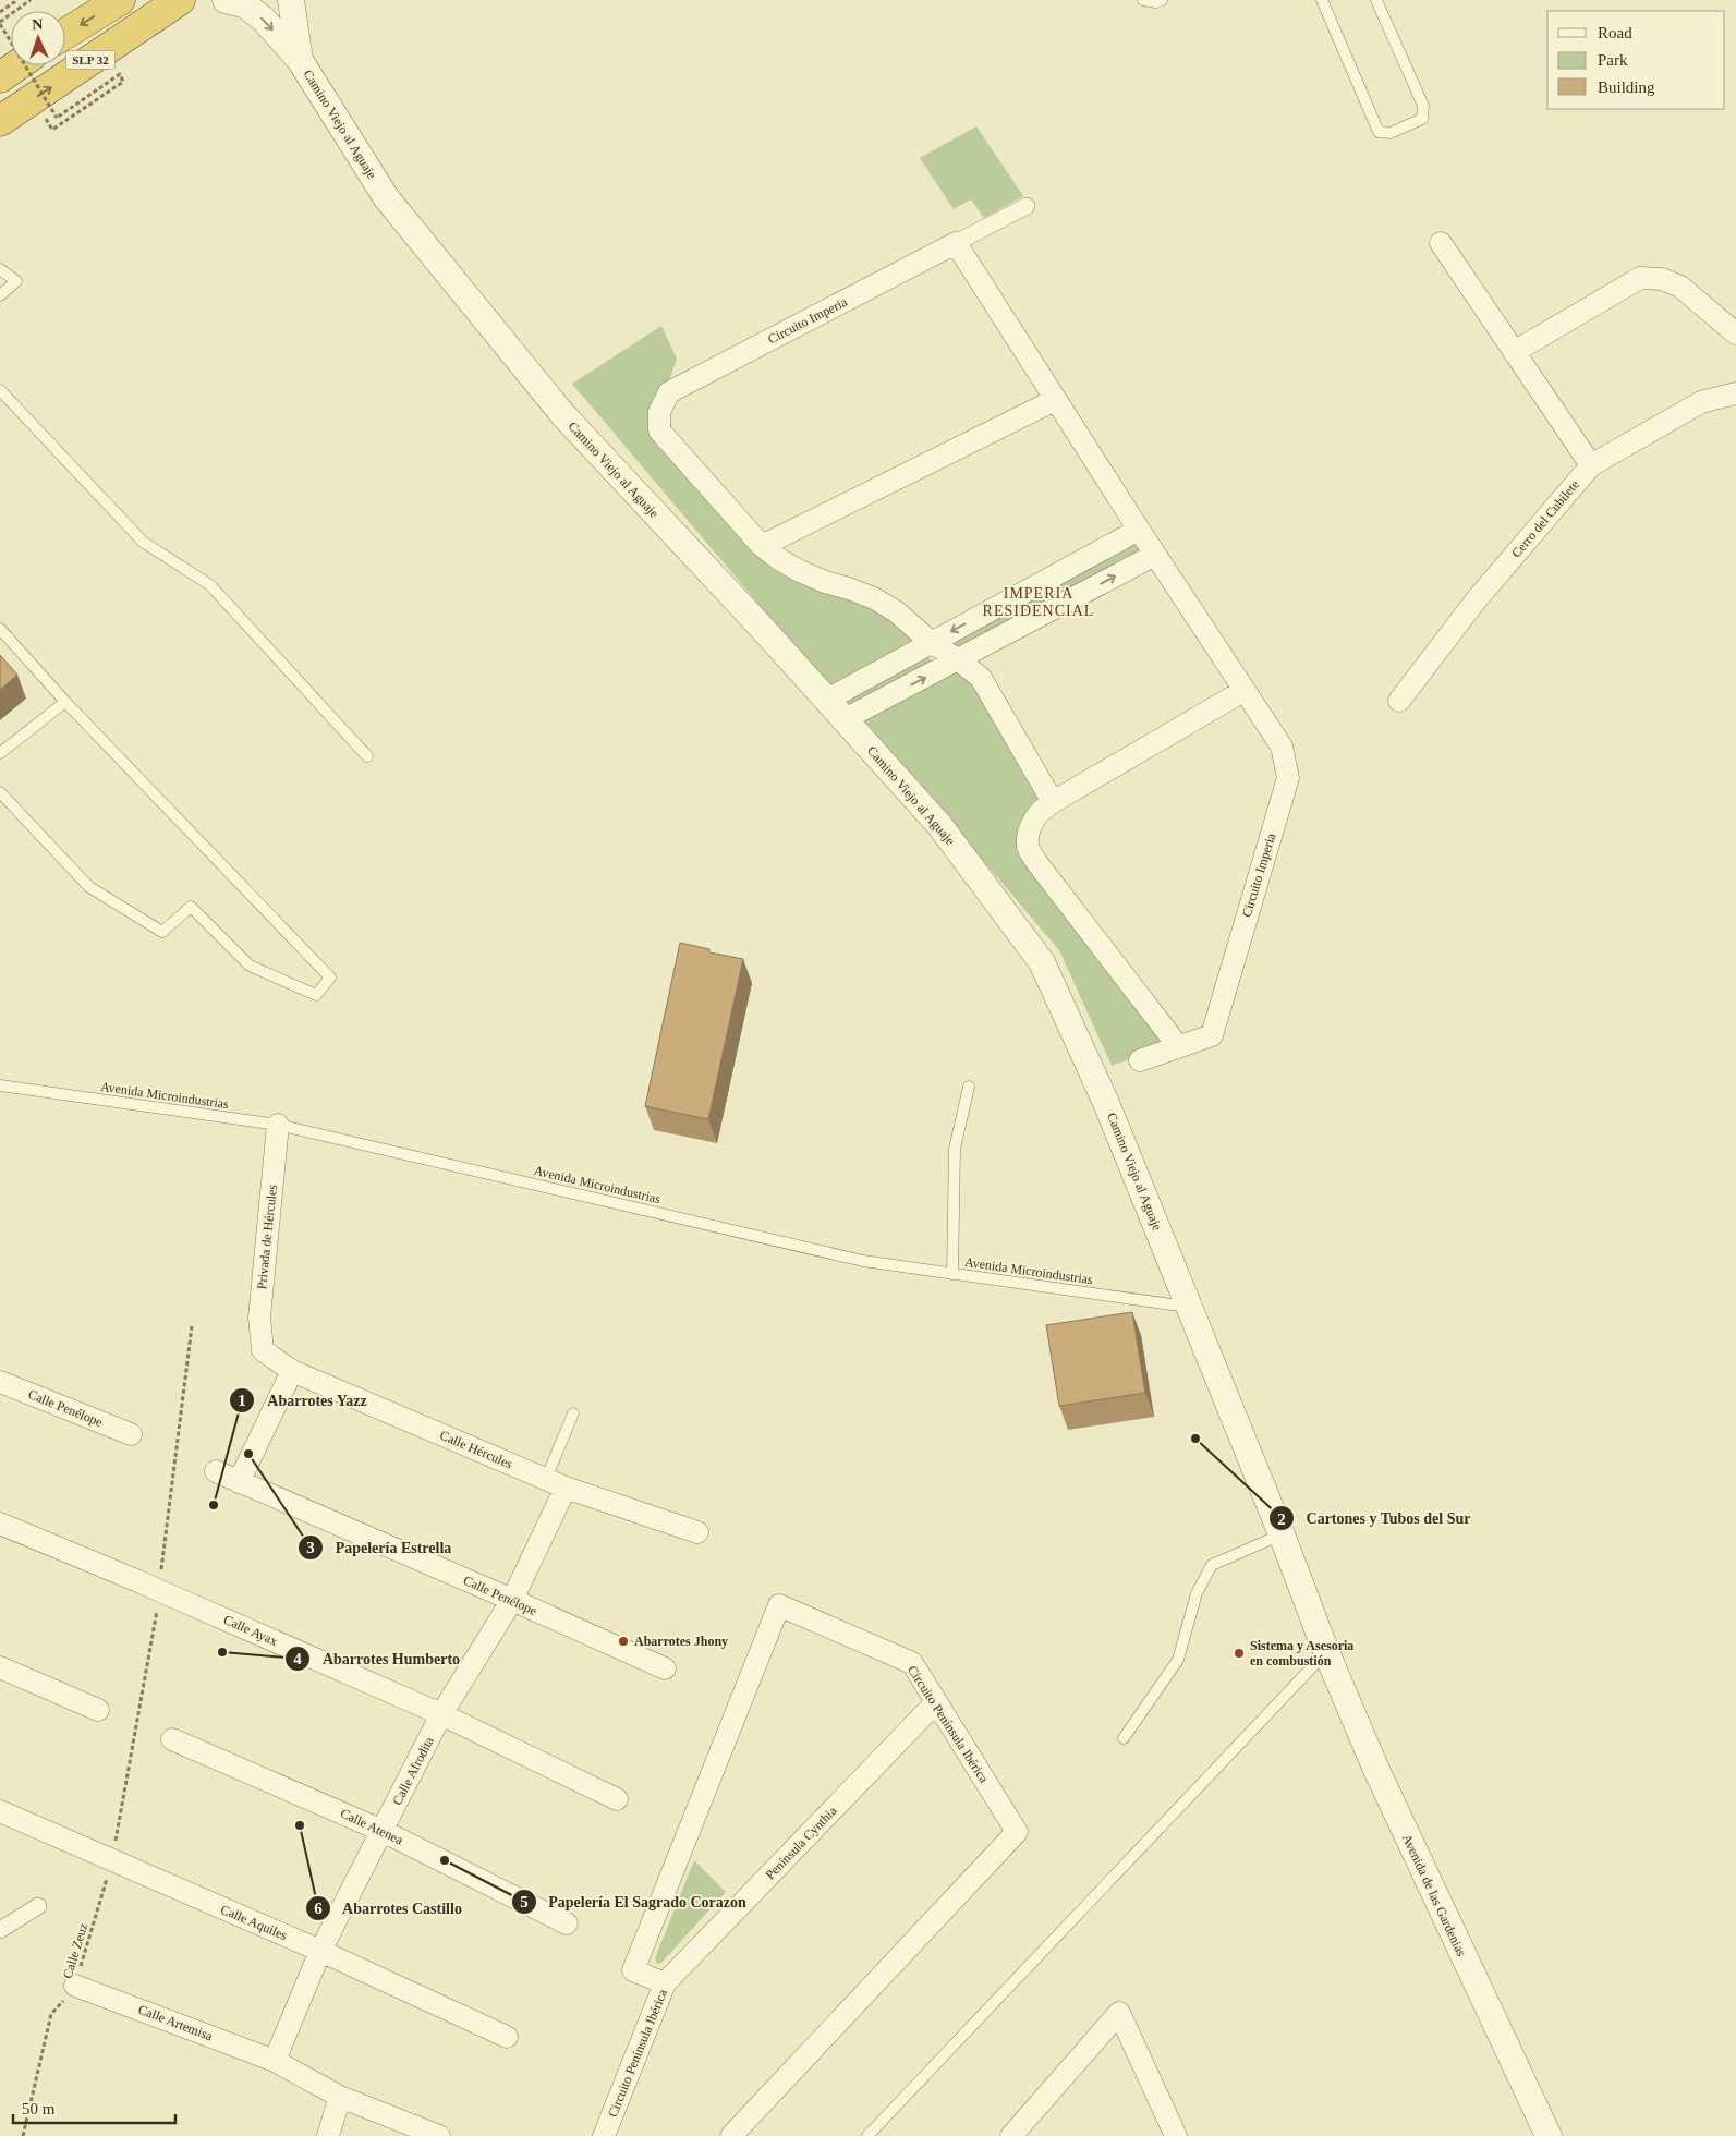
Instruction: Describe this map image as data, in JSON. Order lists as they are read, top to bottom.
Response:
{
  "streets": {
    "highway": ["SLP 32"],
    "street": [
      "Camino Viejo al Aguaje",
      "Circuito Imperia",
      "Cerro del Cubilete",
      "Privada de Hércules",
      "Calle Penélope",
      "Calle Hércules",
      "Calle Ayax",
      "Circuito Península Ibérica",
      "Calle Afrodita",
      "Calle Atenea",
      "Península Cynthia",
      "Avenida de las Gardenias",
      "Calle Aquiles",
      "Calle Artemisa"
    ],
    "lane": ["Avenida Microindustrias"],
    "path": ["Calle Zeuz"]
  },
  "crossings": [
    ["Camino Viejo al Aguaje", "Avenida Microindustrias"],
    ["Camino Viejo al Aguaje", "Avenida de las Gardenias"],
    ["Avenida Microindustrias", "Privada de Hércules"],
    ["Privada de Hércules", "Calle Hércules"],
    ["Calle Penélope", "Calle Afrodita"],
    ["Calle Hércules", "Calle Afrodita"],
    ["Calle Ayax", "Calle Afrodita"],
    ["Circuito Península Ibérica", "Península Cynthia"],
    ["Calle Afrodita", "Calle Atenea"],
    ["Calle Afrodita", "Calle Aquiles"],
    ["Calle Afrodita", "Calle Artemisa"],
    ["Calle Aquiles", "Calle Zeuz"],
    ["Calle Zeuz", "Calle Artemisa"]
  ],
  "districts": ["IMPERIA RESIDENCIAL"],
  "places": [
    "Cartones y Tubos del Sur",
    "Papelería Estrella",
    "Abarrotes Yazz",
    "Abarrotes Jhony",
    "Abarrotes Humberto",
    "Sistema y Asesoria en combustión",
    "Abarrotes Castillo",
    "Papelería El Sagrado Corazon"
  ],
  "legend": ["Road", "Park", "Building"],
  "scale_bar": "50 m",
  "north": "top"
}
